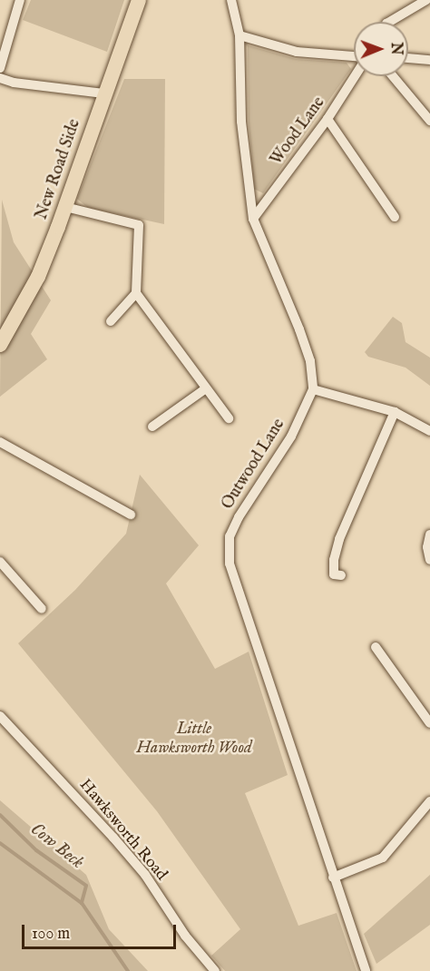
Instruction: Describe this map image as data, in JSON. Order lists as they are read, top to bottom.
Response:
{
  "streets": {
    "main road": ["New Road Side"],
    "street": ["Wood Lane", "Outwood Lane", "Hawksworth Road"]
  },
  "water": ["Cow Beck"],
  "parks": ["Little Hawksworth Wood"],
  "scale_bar": "100 m",
  "north": "right"
}
